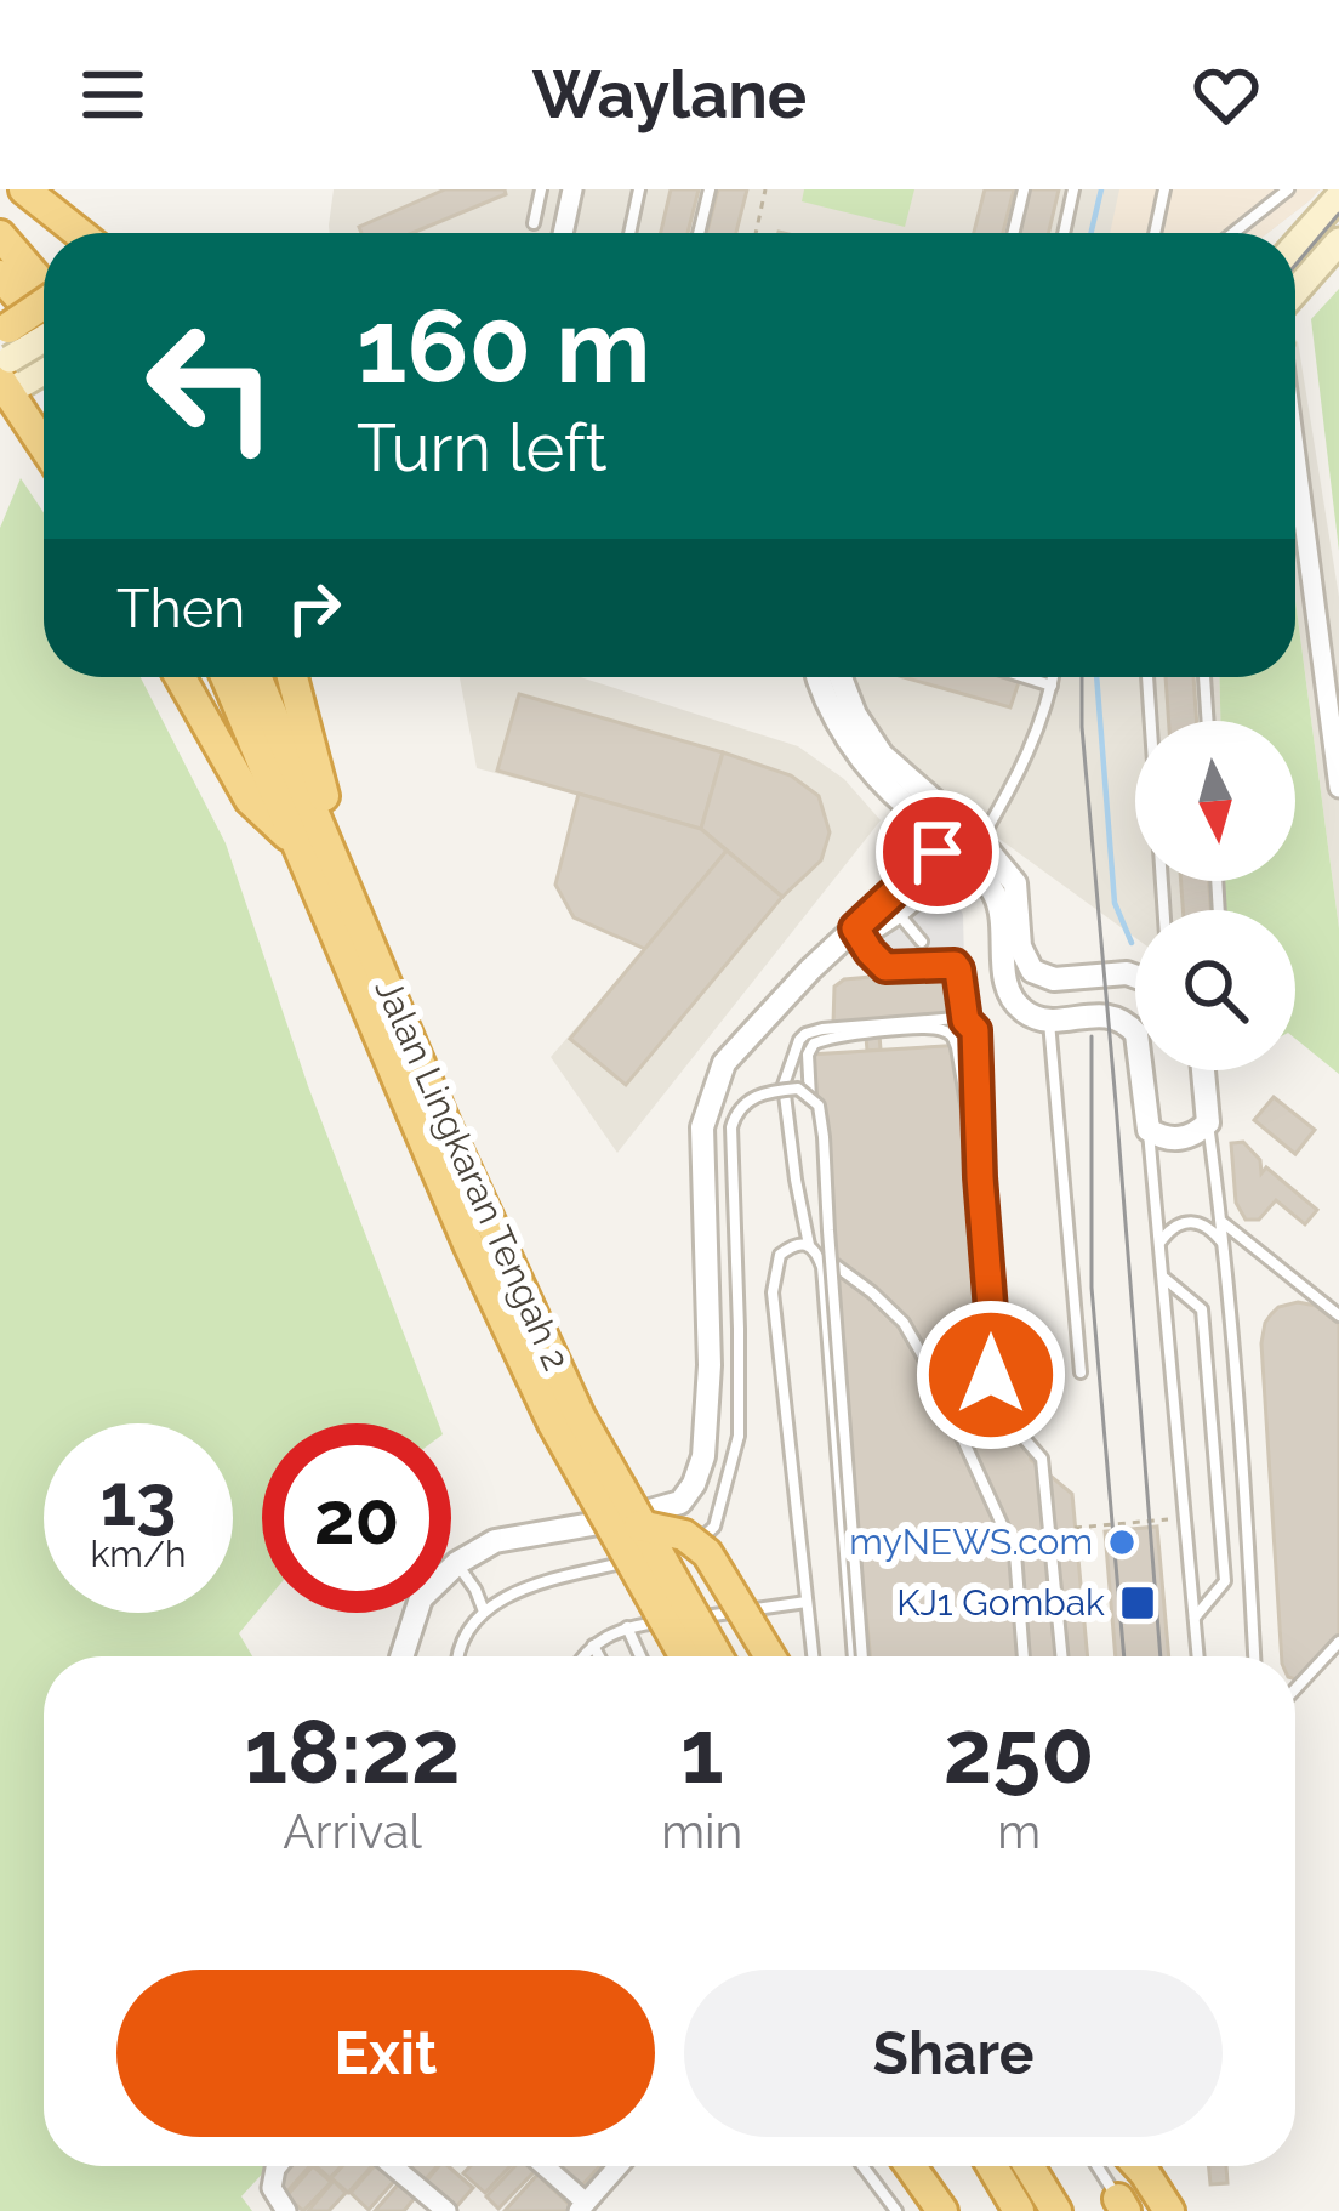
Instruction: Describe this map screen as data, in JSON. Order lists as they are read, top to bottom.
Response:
{
  "streets": {
    "highway": ["Jalan Lingkaran Tengah 2"]
  },
  "places": {
    "other": ["myNEWS.com"],
    "transit": ["KJ1 Gombak"]
  },
  "north": "bottom",
  "page": {
    "header": "Waylane",
    "turn": ["160 m", "Turn left"],
    "then": "Then",
    "speed": "13 km/h",
    "limit": "20",
    "eta": [
      "18:22",
      "Arrival",
      "1",
      "min",
      "250",
      "m"
    ],
    "buttons": ["Exit", "Share"]
  }
}
